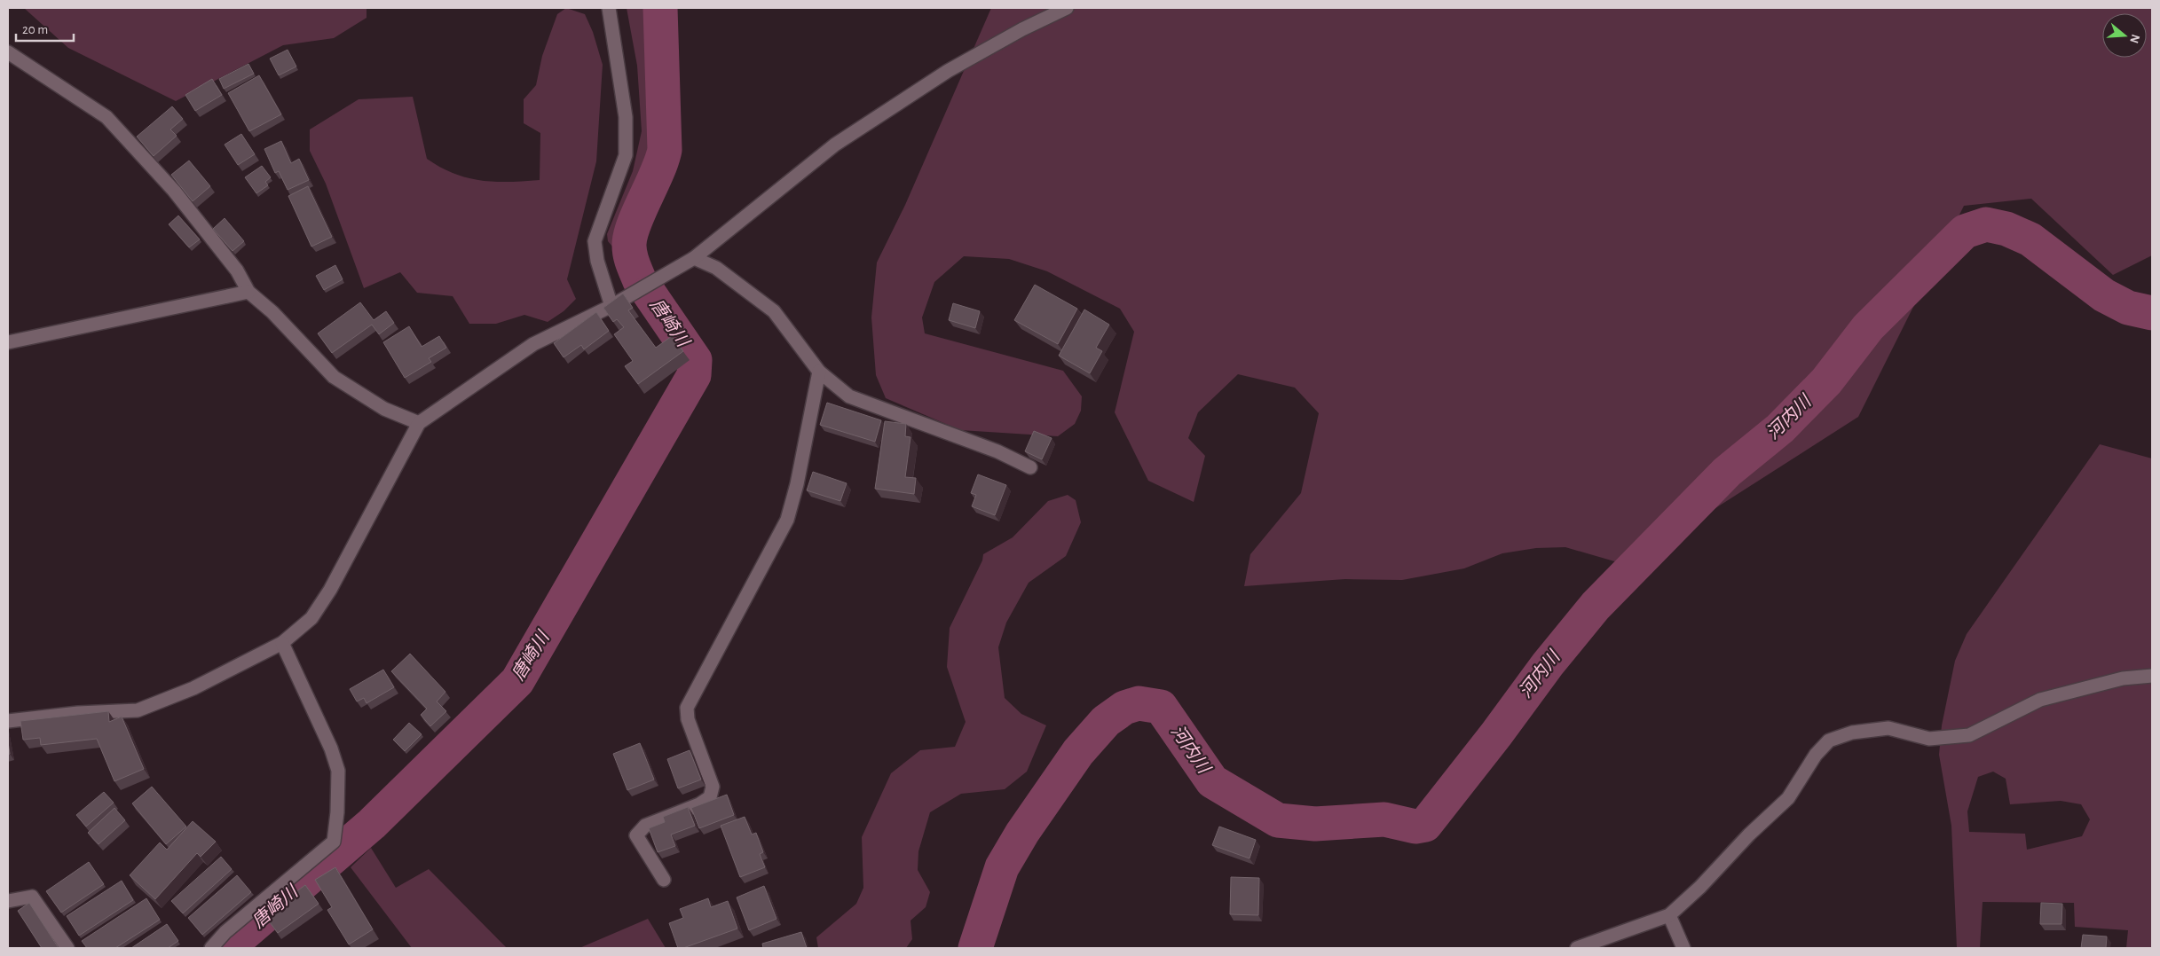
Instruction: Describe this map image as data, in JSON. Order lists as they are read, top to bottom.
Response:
{
  "water": ["唐崎川", "河内川"],
  "scale_bar": "20 m",
  "north": "right"
}
